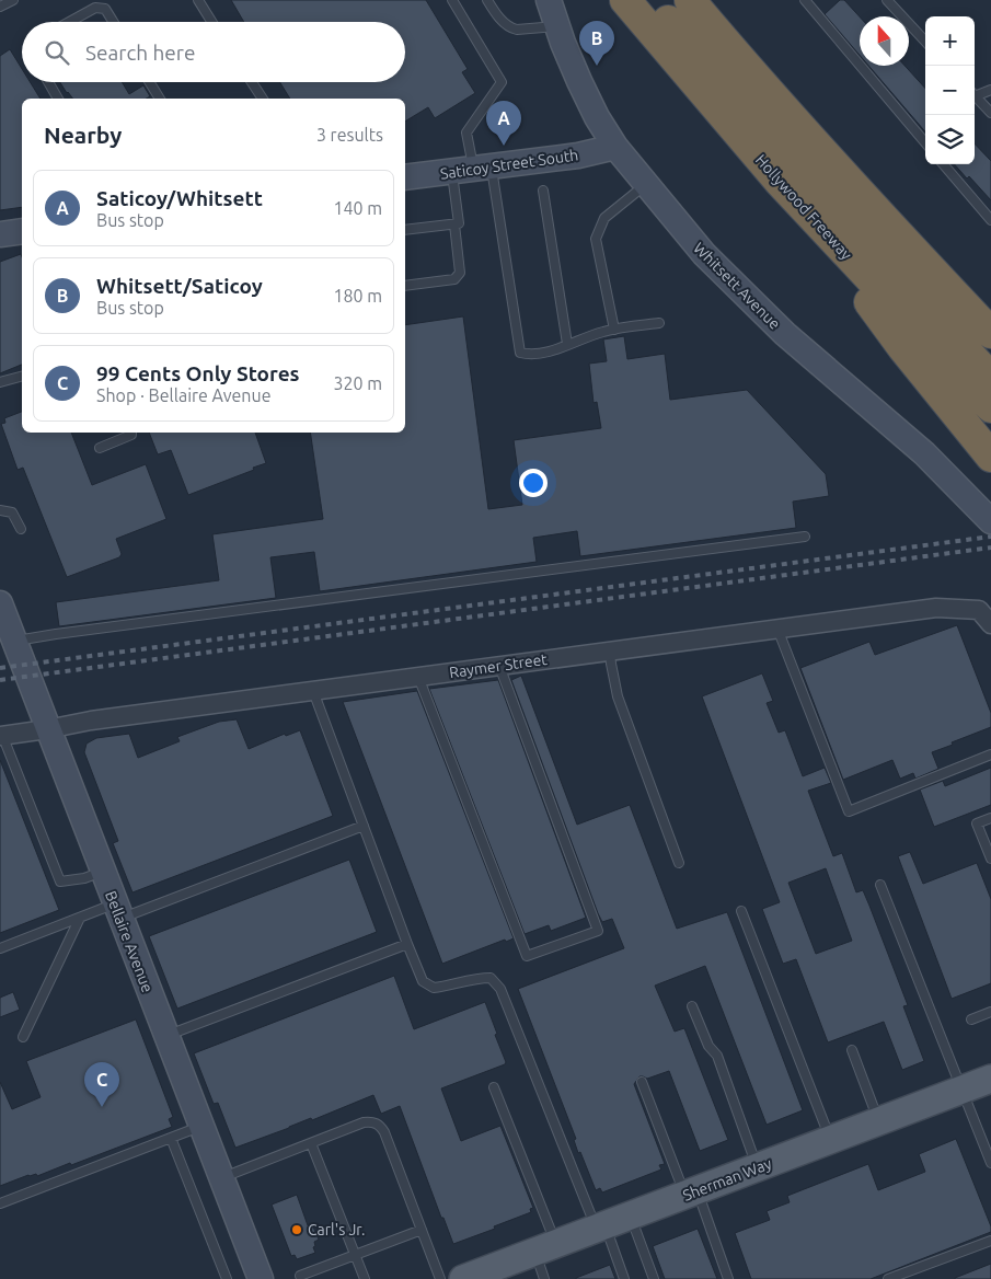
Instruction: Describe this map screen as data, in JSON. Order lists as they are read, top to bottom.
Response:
{
  "streets": {
    "highway": ["Hollywood Freeway"],
    "main road": ["Sherman Way"],
    "street": [
      "Saticoy Street South",
      "Whitsett Avenue",
      "Raymer Street",
      "Bellaire Avenue"
    ]
  },
  "crossings": [
    ["Saticoy Street South", "Whitsett Avenue"],
    ["Raymer Street", "Bellaire Avenue"]
  ],
  "places": ["Carl's Jr."],
  "north": "top",
  "page": {
    "map_buttons": ["+", "−"],
    "pins": ["B", "A", "C"],
    "search": "Search here",
    "heading": ["Nearby", "3 results"],
    "list": [
      {
        "mark": "A",
        "name": "Saticoy/Whitsett",
        "note": "Bus stop",
        "value": "140 m"
      },
      {
        "mark": "B",
        "name": "Whitsett/Saticoy",
        "note": "Bus stop",
        "value": "180 m"
      },
      {
        "mark": "C",
        "name": "99 Cents Only Stores",
        "note": "Shop · Bellaire Avenue",
        "value": "320 m"
      }
    ]
  }
}
